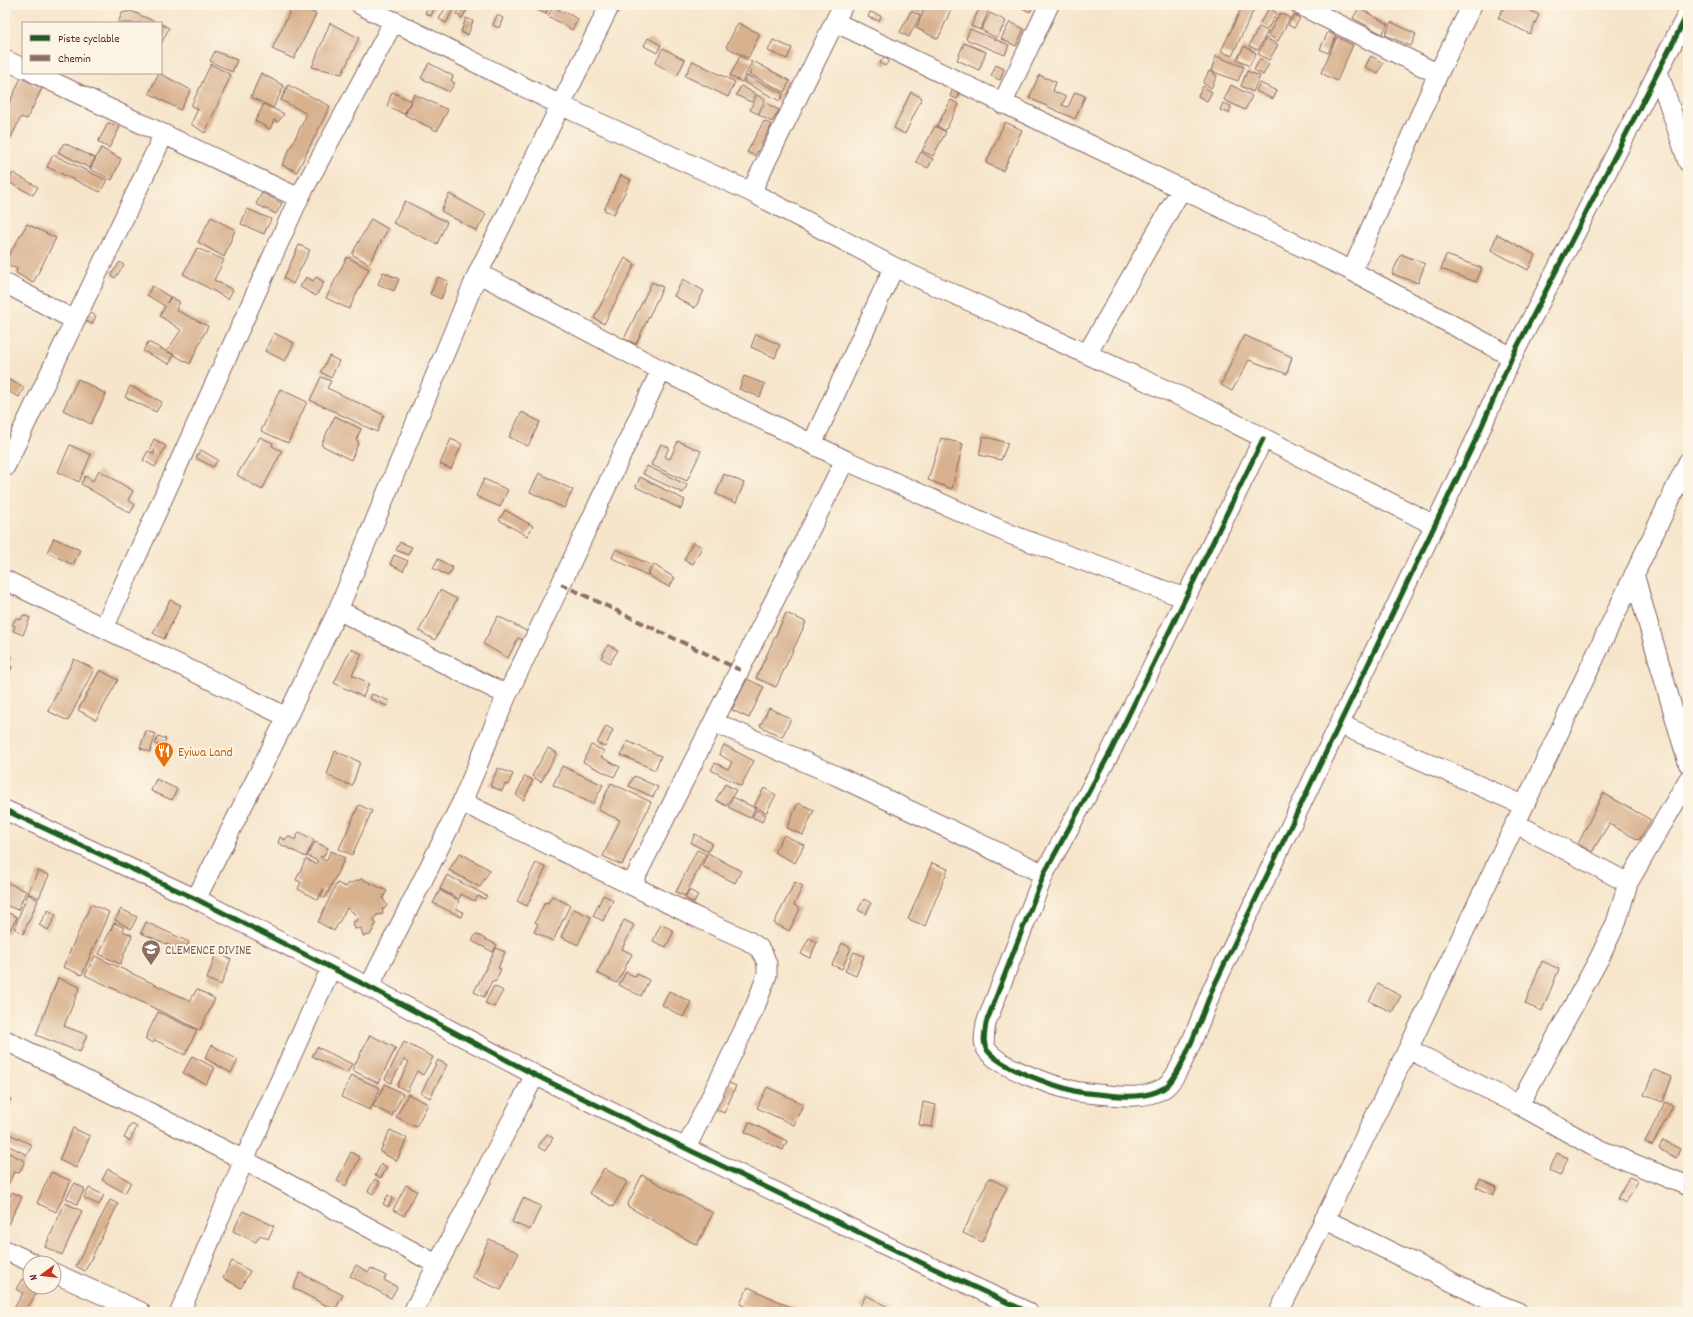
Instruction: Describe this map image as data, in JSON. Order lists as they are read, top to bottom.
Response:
{
  "places": {
    "restaurant": ["Eyiwa Land"],
    "school or university": ["CLEMENCE DIVINE"]
  },
  "legend": ["Piste cyclable", "Chemin"],
  "north": "left"
}
